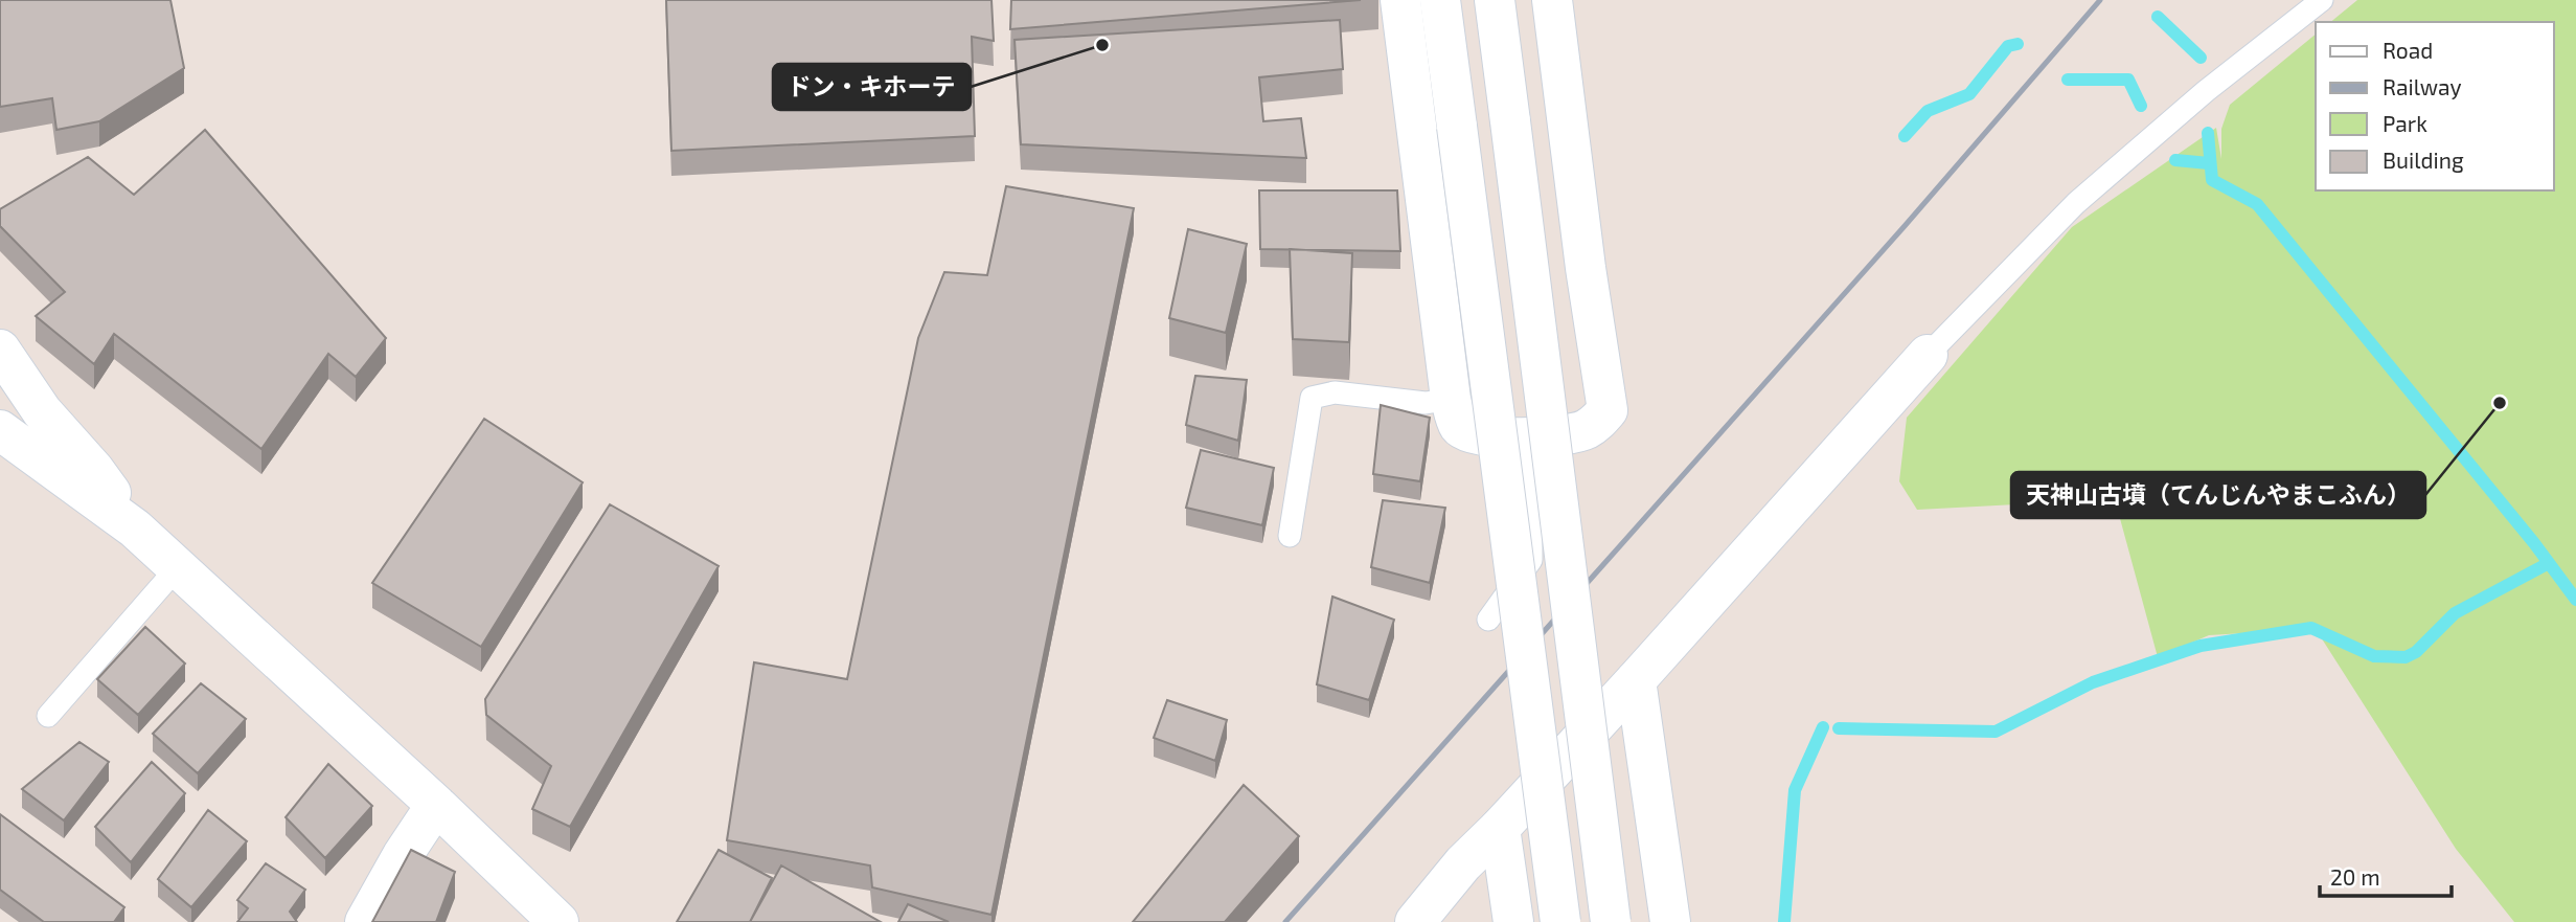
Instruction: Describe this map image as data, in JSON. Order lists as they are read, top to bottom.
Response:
{
  "places": ["ドン・キホーテ", "天神山古墳（てんじんやまこふん）"],
  "legend": [
    "Road",
    "Railway",
    "Park",
    "Building"
  ],
  "scale_bar": "20 m"
}
